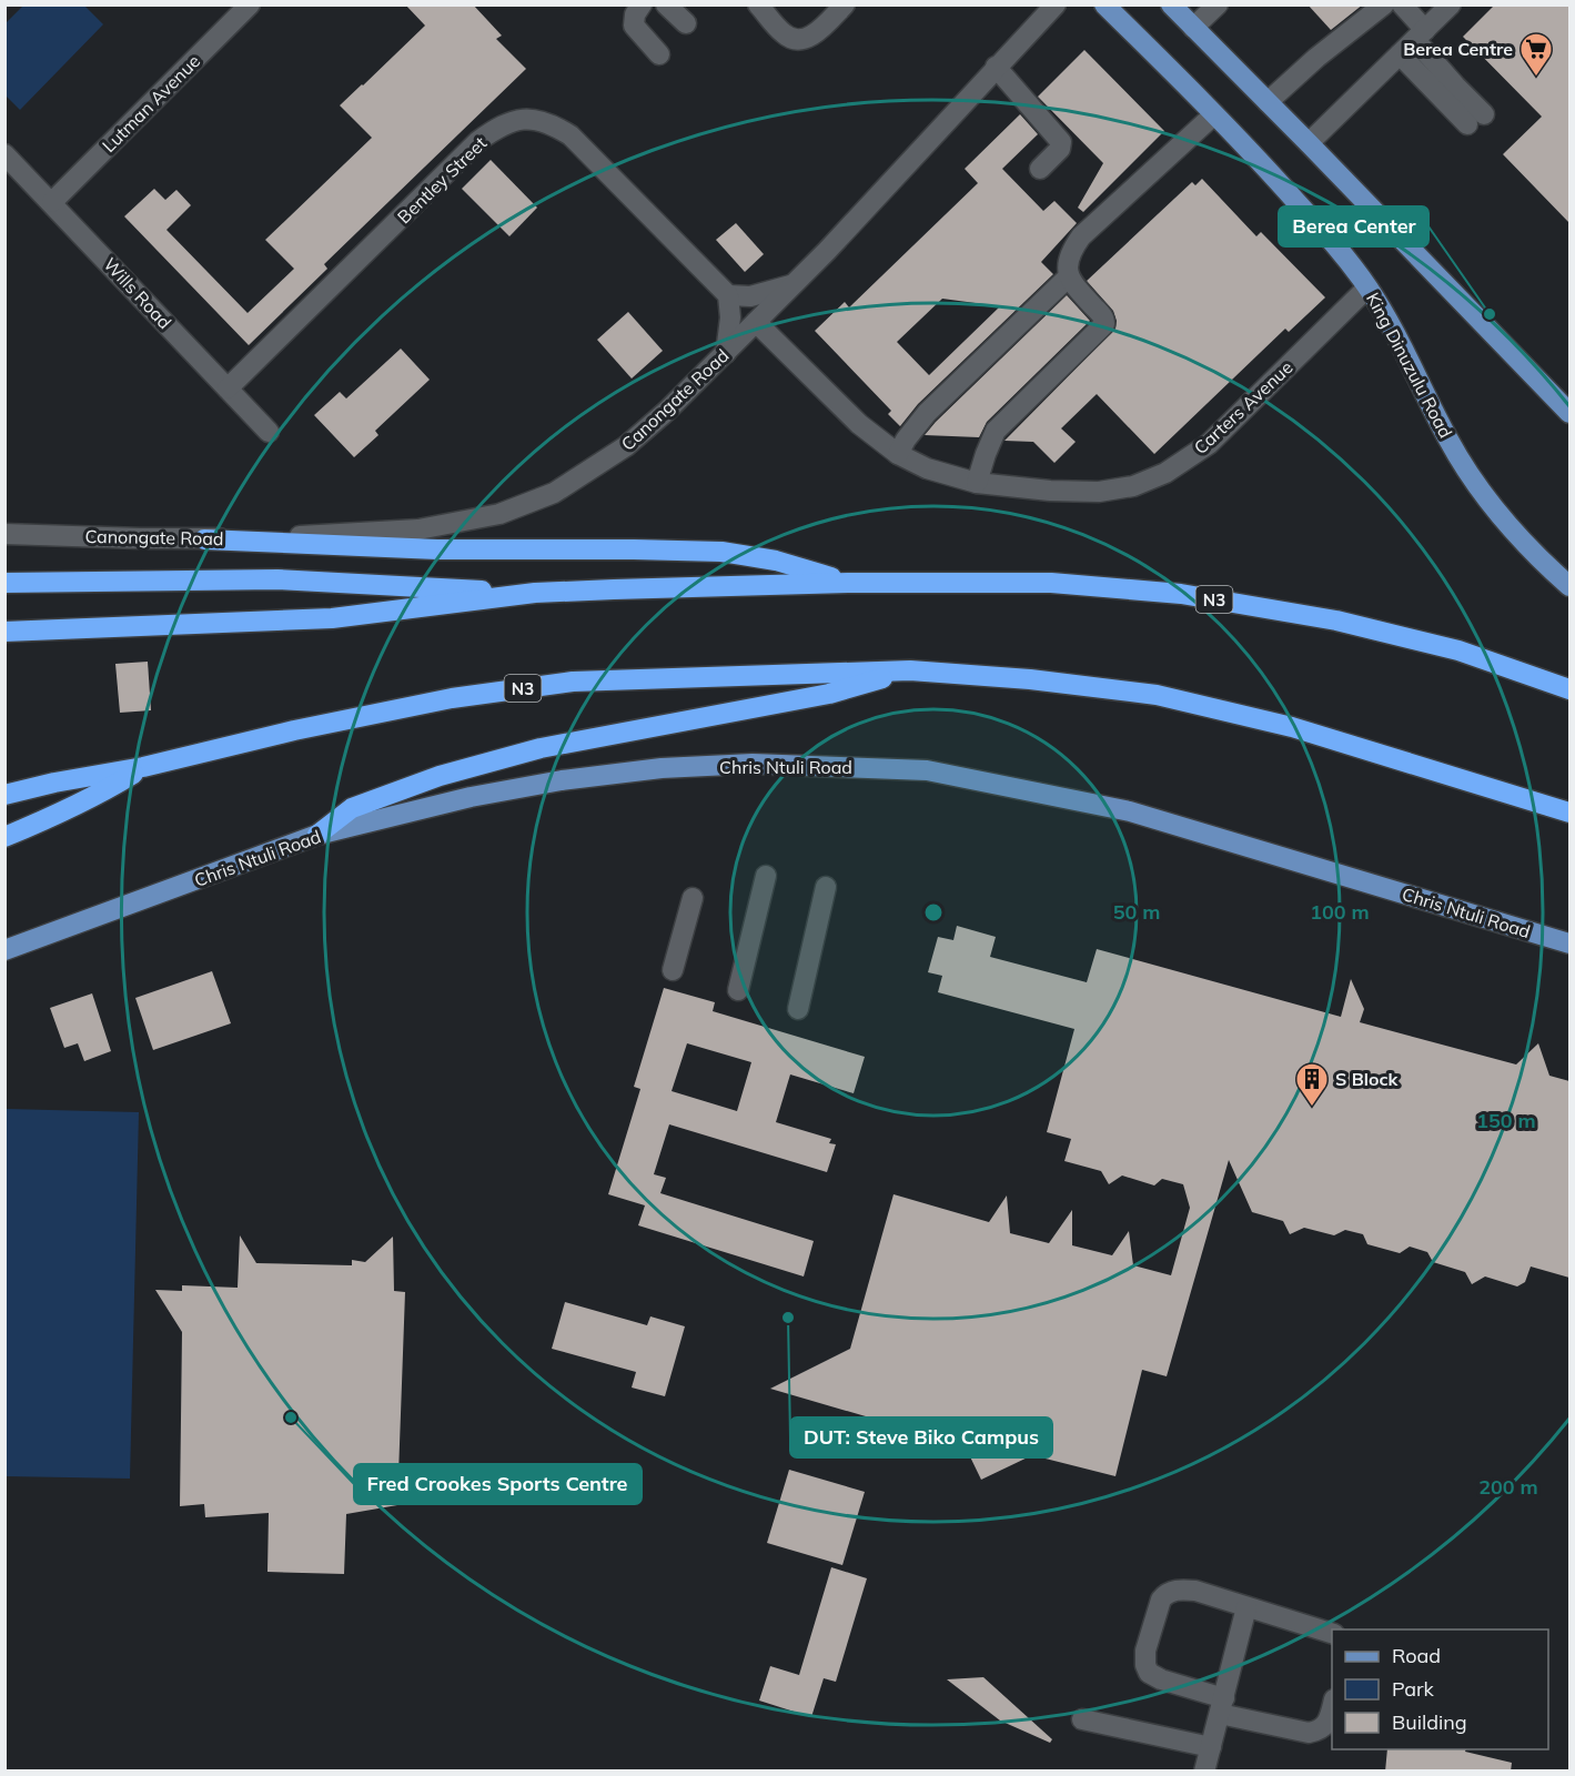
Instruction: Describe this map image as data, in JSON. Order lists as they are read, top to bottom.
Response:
{
  "streets": {
    "highway": ["N3"],
    "main road": ["King Dinuzulu Road", "Chris Ntuli Road"],
    "street": [
      "Lutman Avenue",
      "Bentley Street",
      "Wills Road",
      "Canongate Road",
      "Carters Avenue"
    ]
  },
  "crossings": [
    ["Lutman Avenue", "Wills Road"],
    ["Bentley Street", "Wills Road"],
    ["King Dinuzulu Road", "Carters Avenue"],
    ["Canongate Road", "Carters Avenue"]
  ],
  "places": {
    "supermarket": ["Berea Centre"],
    "other": ["Berea Center", "DUT: Steve Biko Campus", "Fred Crookes Sports Centre"],
    "building": ["S Block"]
  },
  "legend": ["Road", "Park", "Building"],
  "rings": [
    "50 m",
    "100 m",
    "150 m",
    "200 m"
  ]
}
